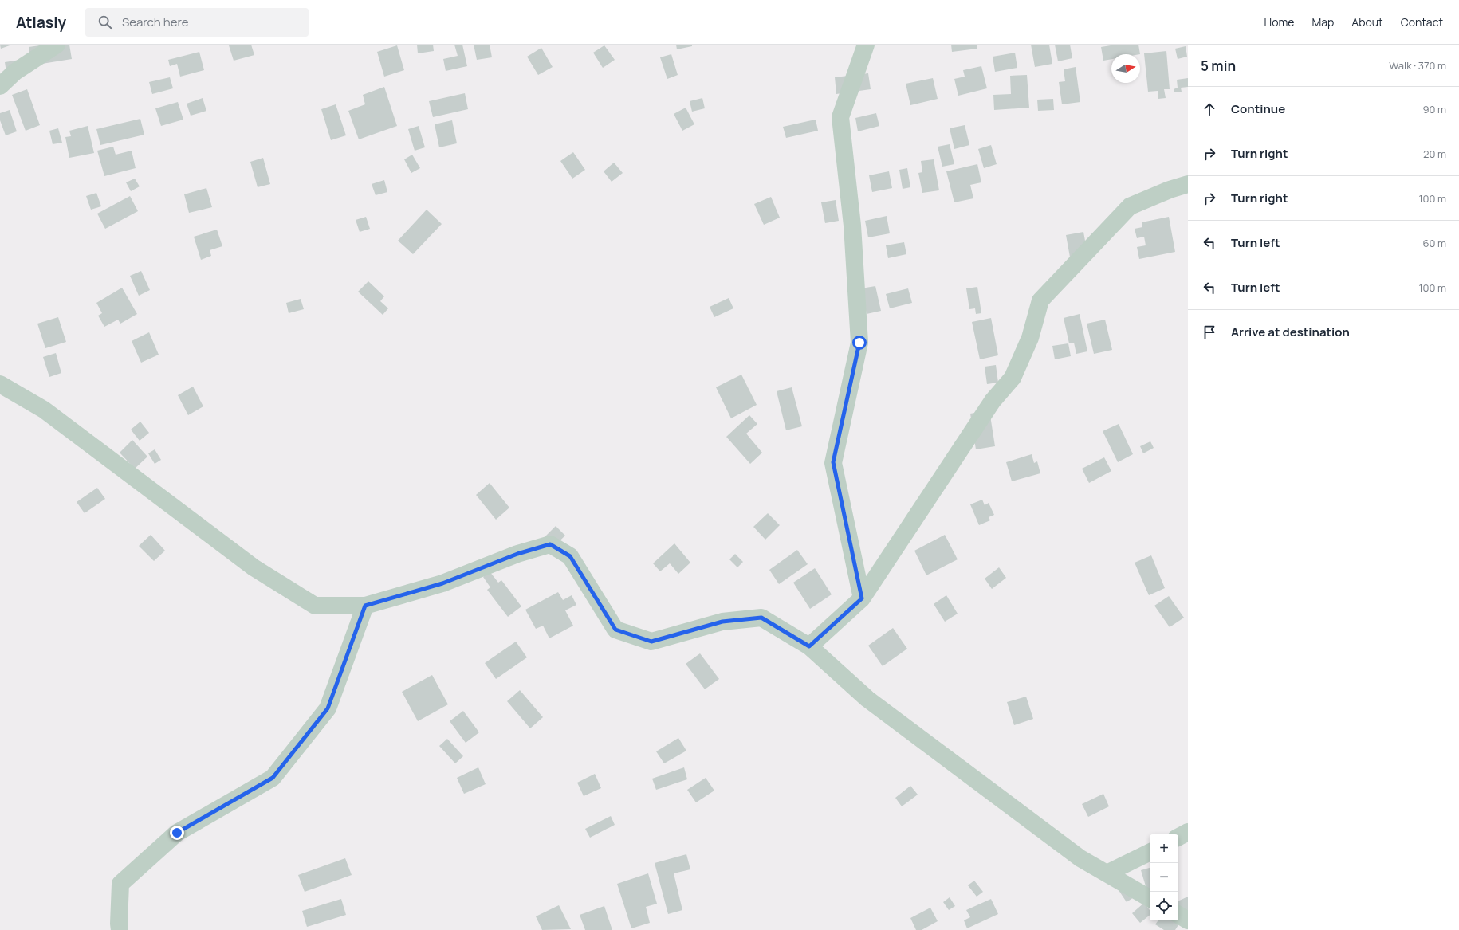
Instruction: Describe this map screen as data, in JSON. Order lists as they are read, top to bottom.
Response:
{
  "north": "right",
  "page": {
    "header": "Atlasly",
    "search": "Search here",
    "nav": [
      "Home",
      "Map",
      "About",
      "Contact"
    ],
    "heading": ["5 min", "Walk · 370 m"],
    "list": [
      ["Continue", "90 m"],
      ["Turn right", "20 m"],
      ["Turn right", "100 m"],
      ["Turn left", "60 m"],
      ["Turn left", "100 m"],
      "Arrive at destination"
    ],
    "map_buttons": ["+", "−"]
  }
}
